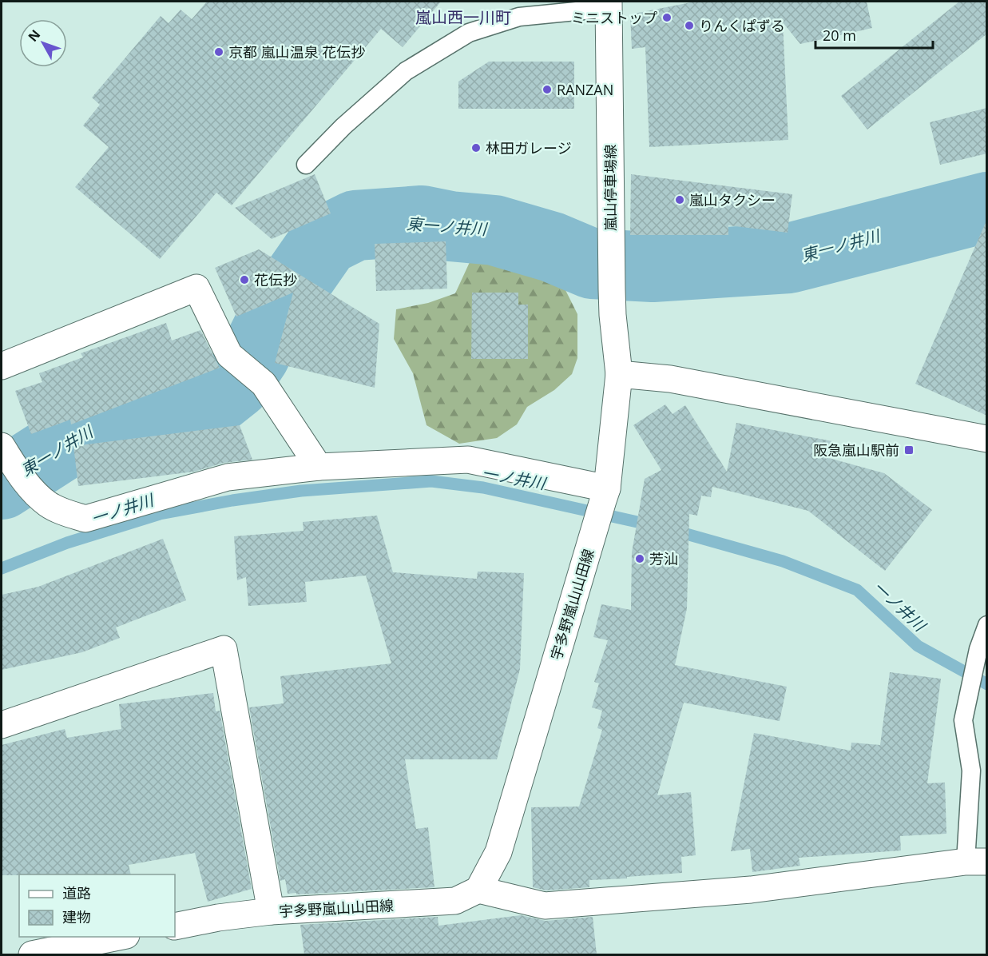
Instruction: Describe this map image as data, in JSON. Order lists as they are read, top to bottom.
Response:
{
  "streets": {
    "street": ["嵐山停車場線", "宇多野嵐山山田線"]
  },
  "crossings": [
    ["嵐山停車場線", "宇多野嵐山山田線"]
  ],
  "districts": ["嵐山西一川町"],
  "water": ["東一ノ井川", "一ノ井川"],
  "places": {
    "other": [
      "ミニストップ",
      "りんくぱずる",
      "京都 嵐山温泉 花伝抄",
      "RANZAN",
      "林田ガレージ",
      "嵐山タクシー",
      "花伝抄",
      "芳汕"
    ],
    "transit": ["阪急嵐山駅前"]
  },
  "legend": ["道路", "建物"],
  "scale_bar": "20 m",
  "north": "top left"
}
